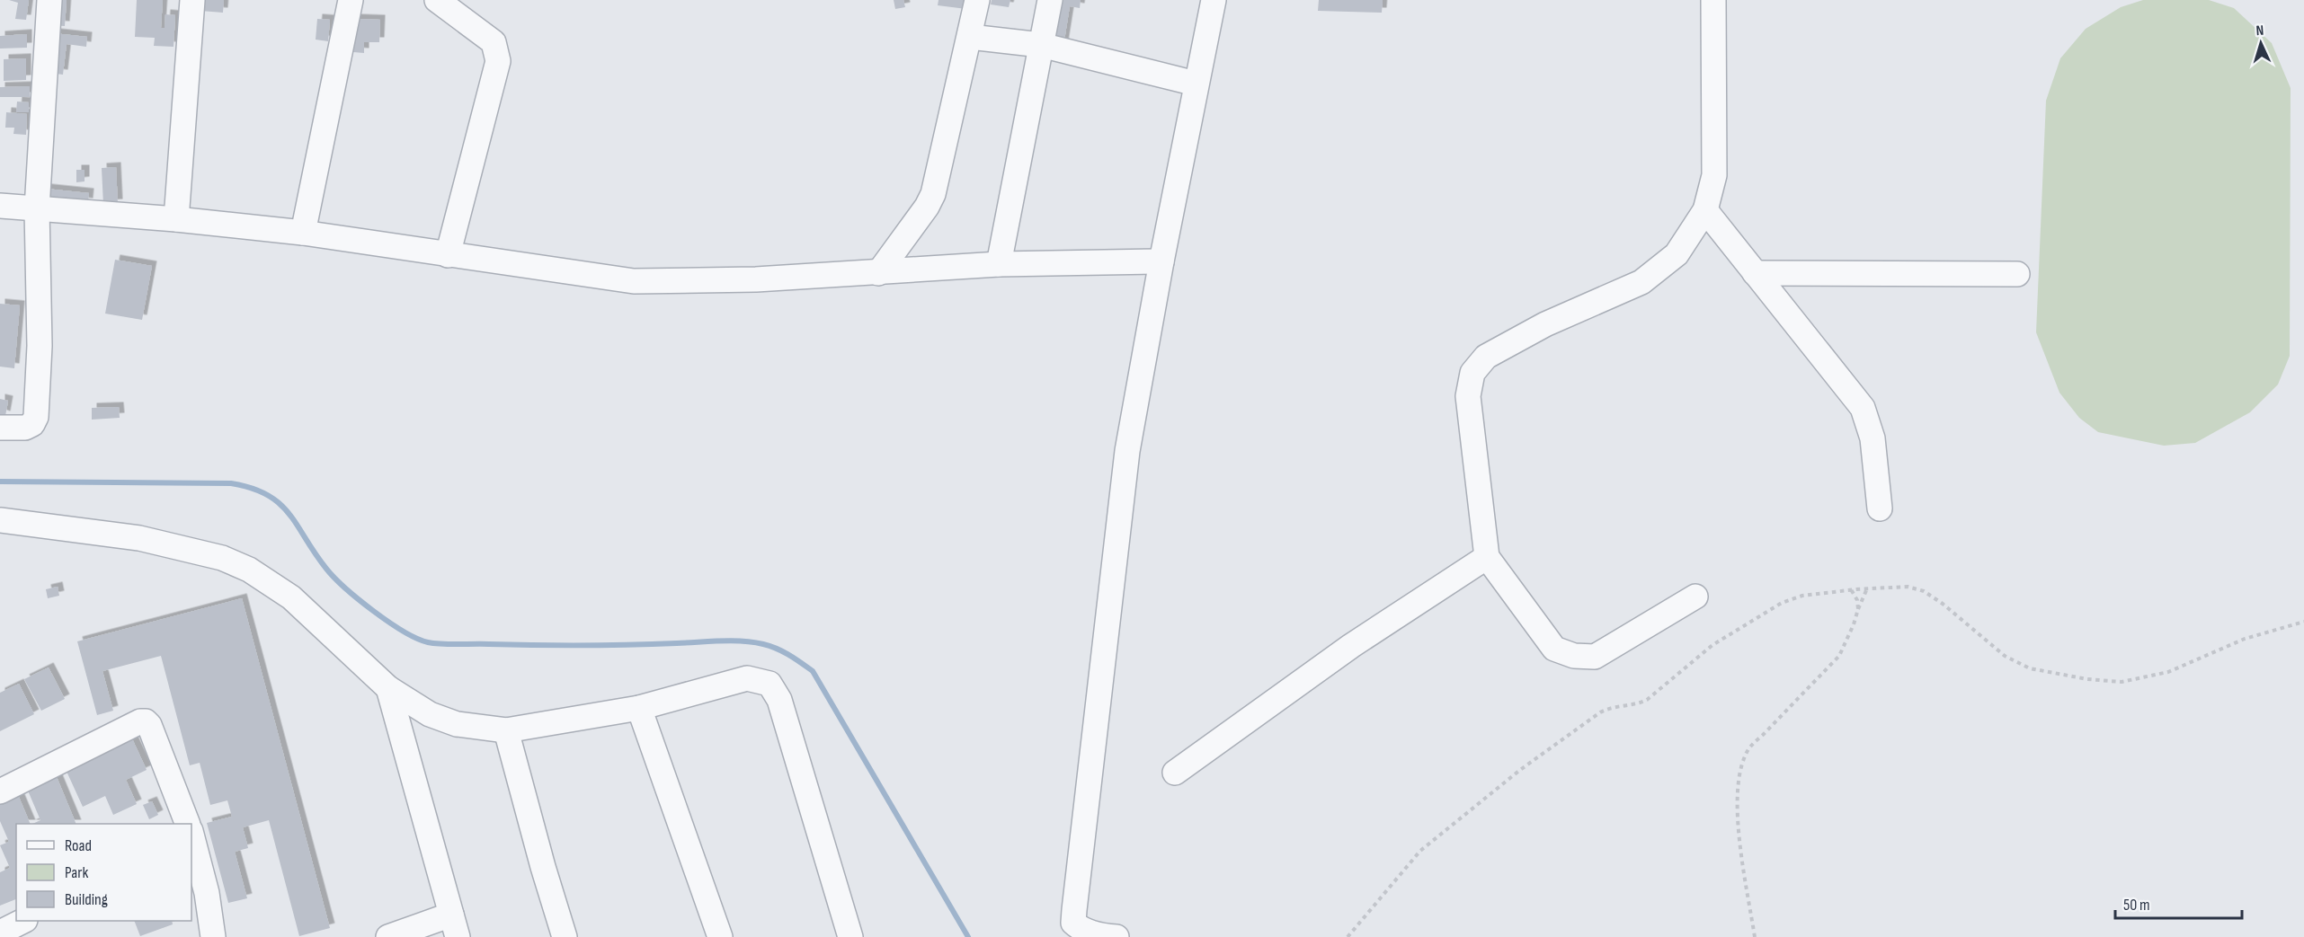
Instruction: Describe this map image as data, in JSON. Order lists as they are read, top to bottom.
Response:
{
  "legend": ["Road", "Park", "Building"],
  "scale_bar": "50 m",
  "north": "top"
}
